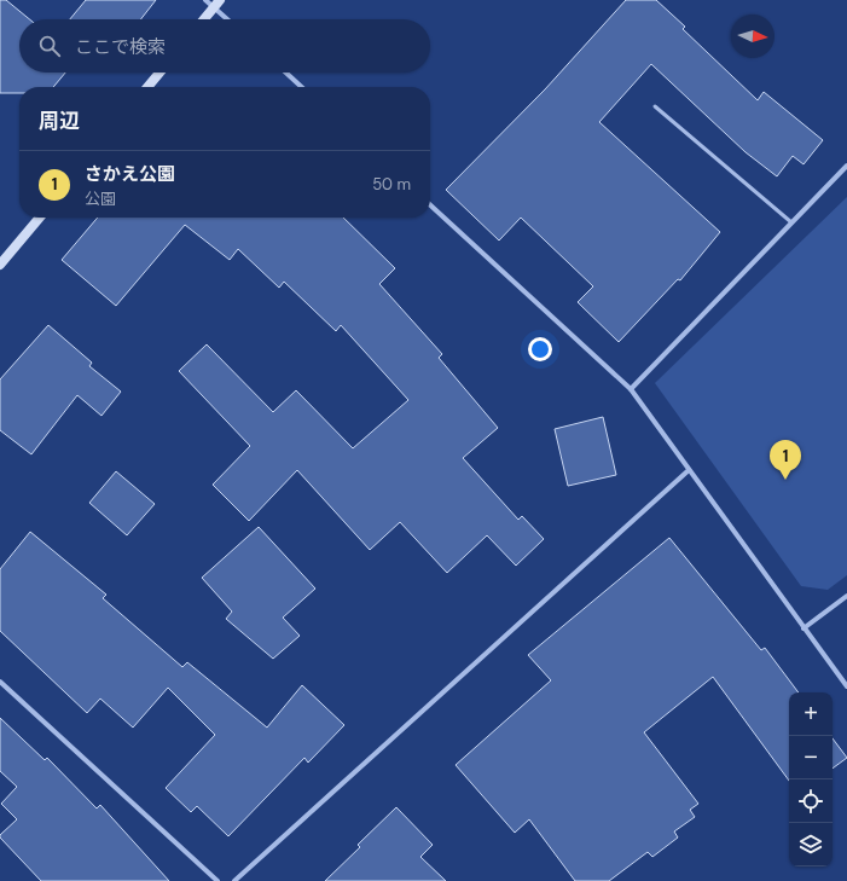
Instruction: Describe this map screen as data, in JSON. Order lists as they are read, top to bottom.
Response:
{
  "north": "right",
  "page": {
    "search": "ここで検索",
    "heading": "周辺",
    "list": [
      {
        "mark": "1",
        "name": "さかえ公園",
        "note": "公園",
        "value": "50 m"
      }
    ],
    "pins": "1",
    "map_buttons": ["+", "−"]
  }
}
